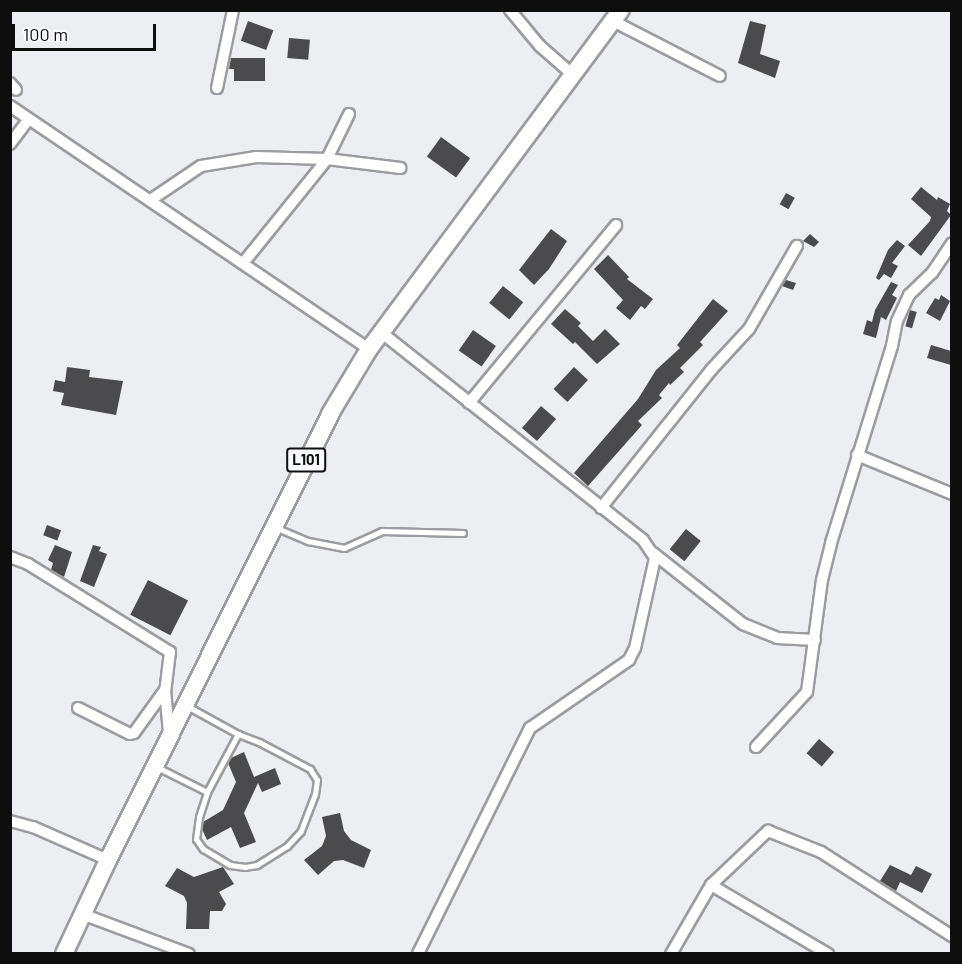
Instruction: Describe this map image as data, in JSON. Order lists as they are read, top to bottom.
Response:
{
  "streets": {
    "main road": ["L101"]
  },
  "scale_bar": "100 m"
}
